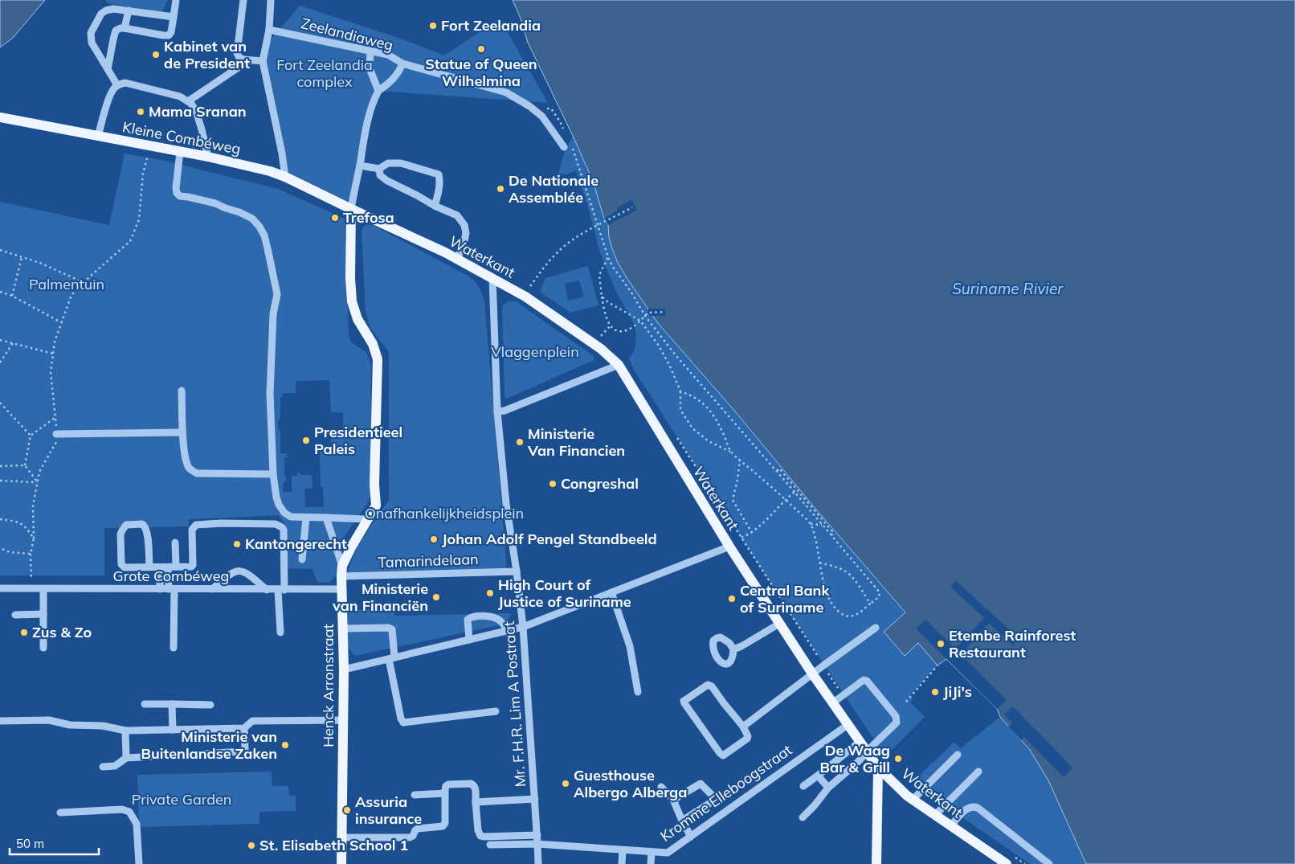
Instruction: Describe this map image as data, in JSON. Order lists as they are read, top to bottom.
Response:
{
  "streets": {
    "main road": ["Kleine Combéweg", "Waterkant", "Henck Arronstraat"],
    "street": [
      "Zeelandiaweg",
      "Tamarindelaan",
      "Grote Combéweg",
      "Mr. F.H.R. Lim A Postraat",
      "Kromme Elleboogstraat"
    ]
  },
  "crossings": [
    ["Kleine Combéweg", "Waterkant"],
    ["Kleine Combéweg", "Henck Arronstraat"],
    ["Waterkant", "Henck Arronstraat"],
    ["Waterkant", "Mr. F.H.R. Lim A Postraat"],
    ["Waterkant", "Kromme Elleboogstraat"],
    ["Tamarindelaan", "Henck Arronstraat"],
    ["Tamarindelaan", "Mr. F.H.R. Lim A Postraat"],
    ["Grote Combéweg", "Henck Arronstraat"],
    ["Mr. F.H.R. Lim A Postraat", "Kromme Elleboogstraat"]
  ],
  "water": ["Suriname Rivier"],
  "parks": [
    "Fort Zeelandia complex",
    "Palmentuin",
    "Vlaggenplein",
    "Onafhankelijkheidsplein",
    "Private Garden"
  ],
  "places": [
    "Fort Zeelandia",
    "Statue of Queen Wilhelmina",
    "Kabinet van de President",
    "Mama Sranan",
    "De Nationale Assemblée",
    "Trefosa",
    "Presidentieel Paleis",
    "Ministerie Van Financien",
    "Congreshal",
    "Johan Adolf Pengel Standbeeld",
    "Kantongerecht",
    "High Court of Justice of Suriname",
    "Ministerie van Financiën",
    "Central Bank of Suriname",
    "Zus & Zo",
    "Etembe Rainforest Restaurant",
    "JiJi's",
    "Ministerie van Buitenlandse Zaken",
    "De Waag Bar & Grill",
    "Guesthouse Albergo Alberga",
    "Assuria insurance",
    "St. Elisabeth School 1"
  ],
  "scale_bar": "50 m"
}
